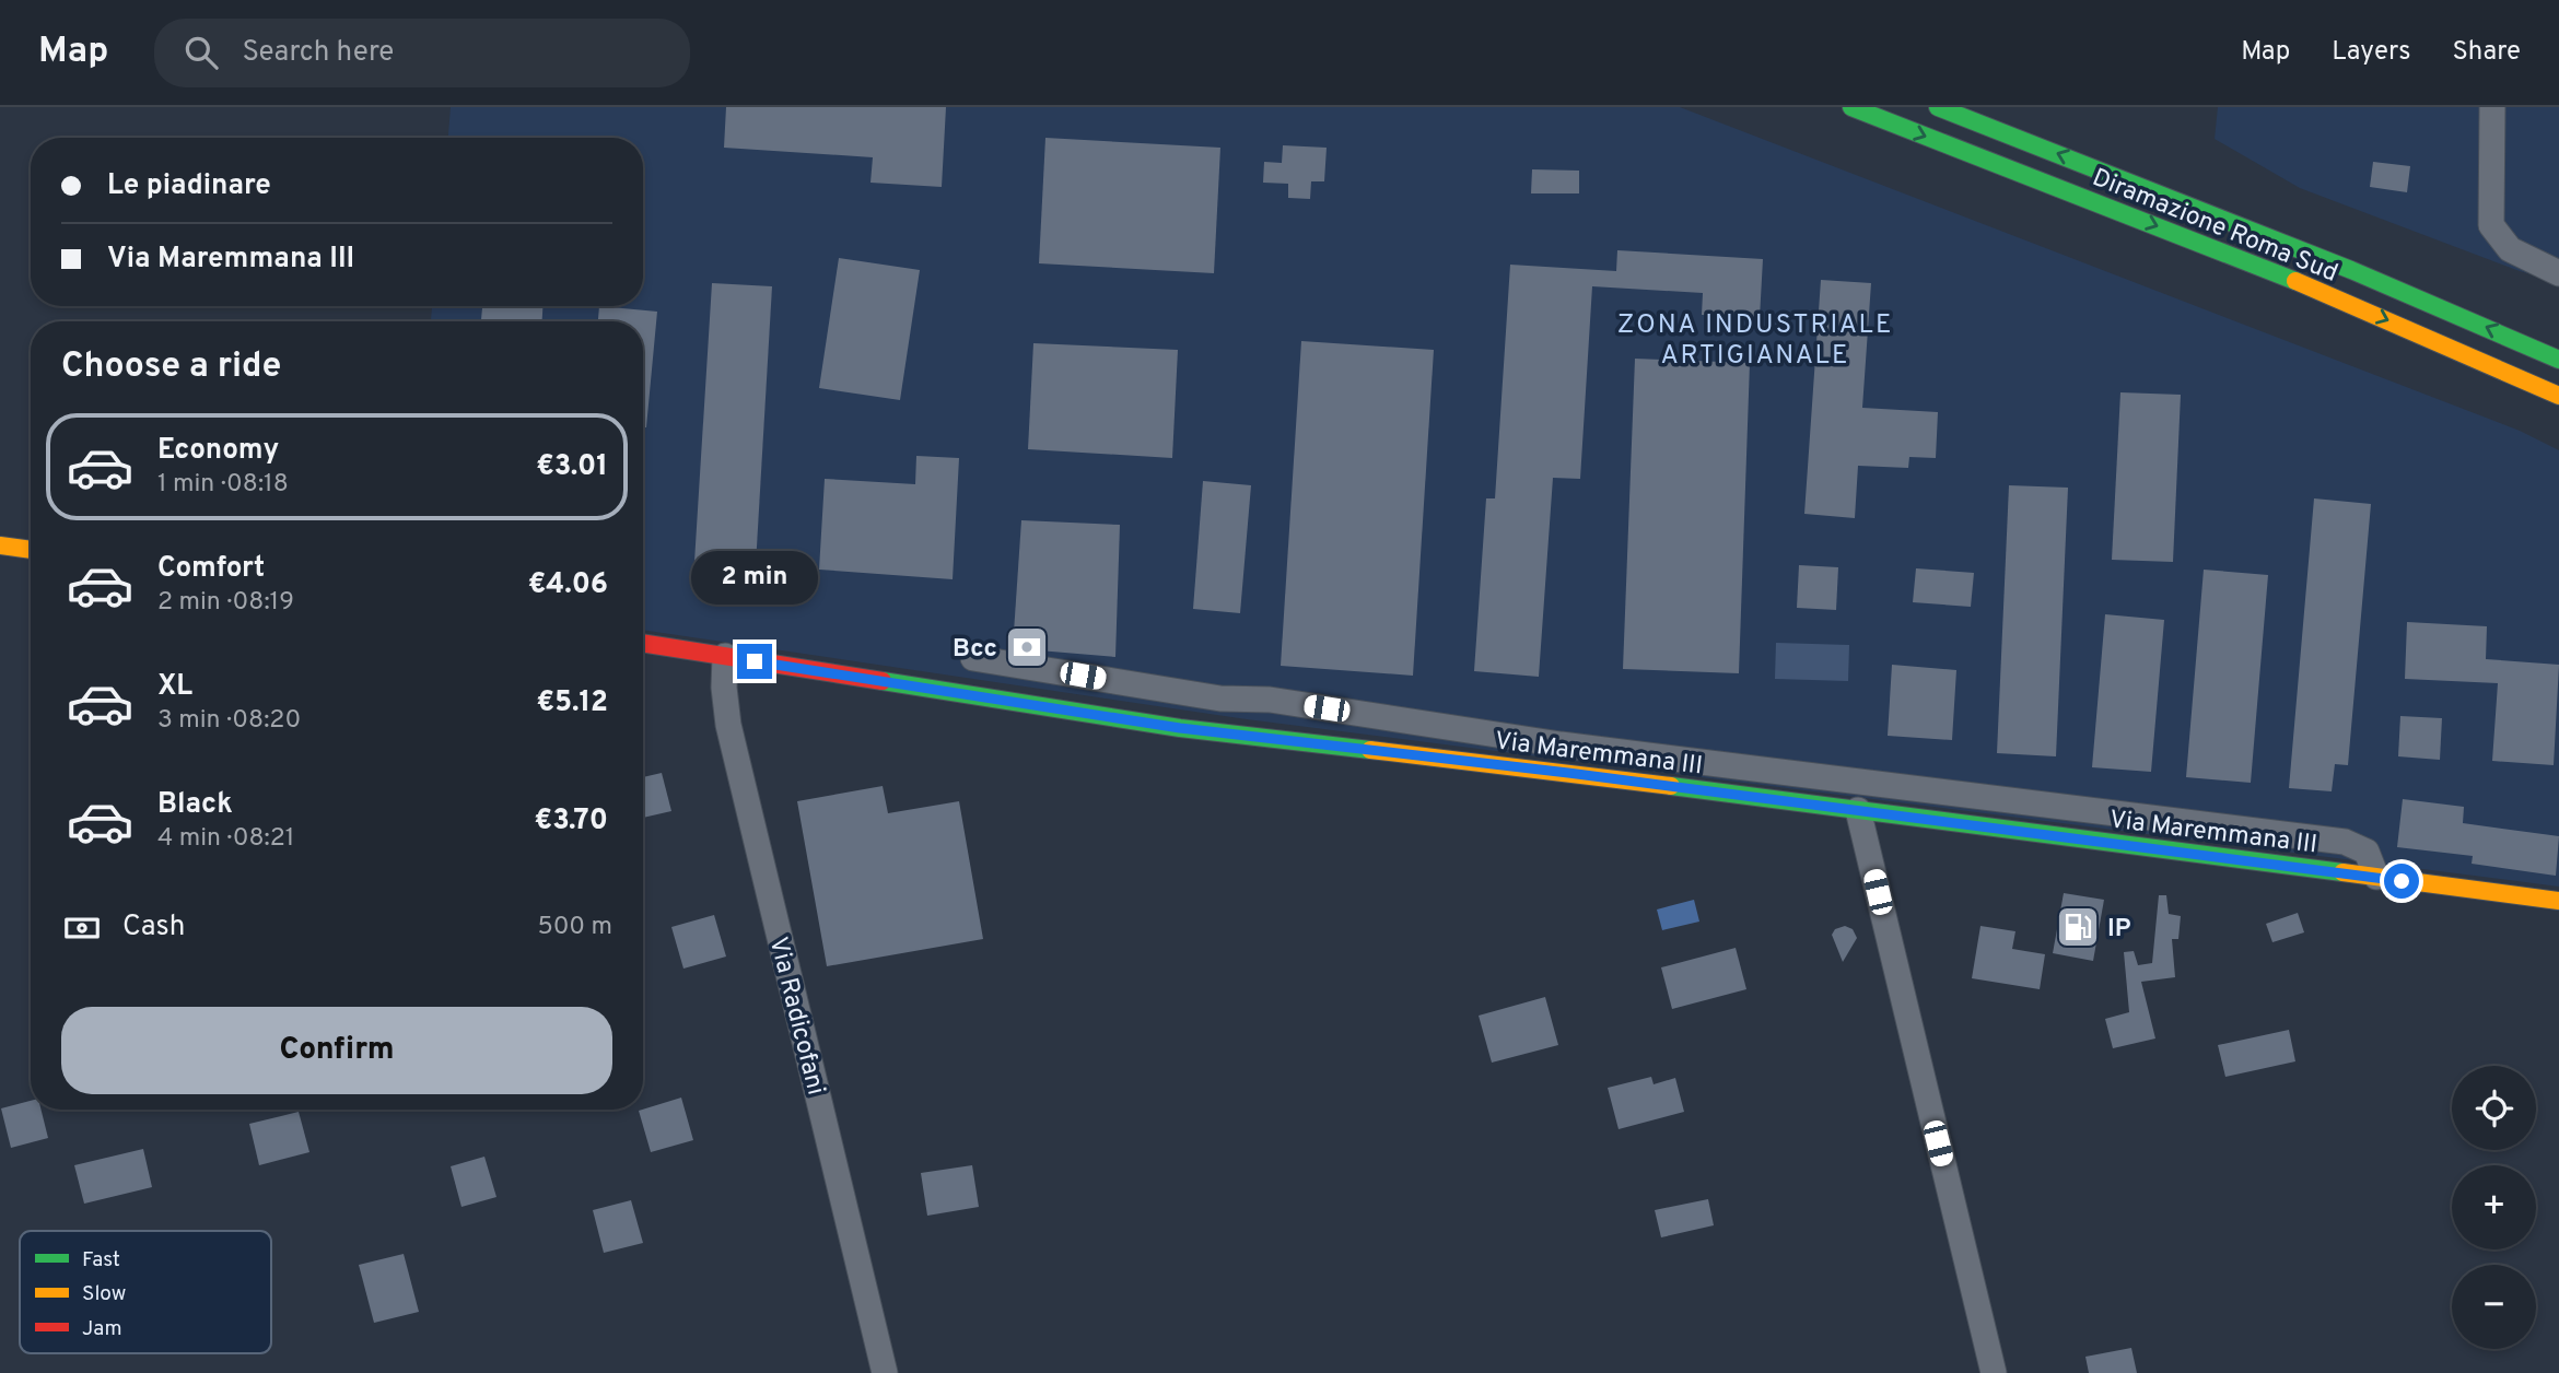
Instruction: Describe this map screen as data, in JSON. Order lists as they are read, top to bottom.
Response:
{
  "streets": {
    "main road": ["Diramazione Roma Sud", "Via Maremmana III"],
    "street": ["Via Radicofani"]
  },
  "crossings": [
    ["Via Maremmana III", "Via Radicofani"]
  ],
  "districts": ["ZONA INDUSTRIALE ARTIGIANALE"],
  "places": {
    "bank": ["Bcc"],
    "fuel station": ["IP"]
  },
  "legend": ["Fast", "Slow", "Jam"],
  "page": {
    "header": "Map",
    "search": "Search here",
    "nav": ["Map", "Layers", "Share"],
    "banner": ["Le piadinare", "Via Maremmana III"],
    "heading": "Choose a ride",
    "list": [
      {
        "name": "Economy",
        "note": "1 min · 08:18",
        "value": "€3.01"
      },
      {
        "name": "Comfort",
        "note": "2 min · 08:19",
        "value": "€4.06"
      },
      {
        "name": "XL",
        "note": "3 min · 08:20",
        "value": "€5.12"
      },
      {
        "name": "Black",
        "note": "4 min · 08:21",
        "value": "€3.70"
      }
    ],
    "bubble": "2 min",
    "pay": ["Cash", "500 m"],
    "buttons": "Confirm",
    "map_buttons": ["+", "−"]
  }
}
